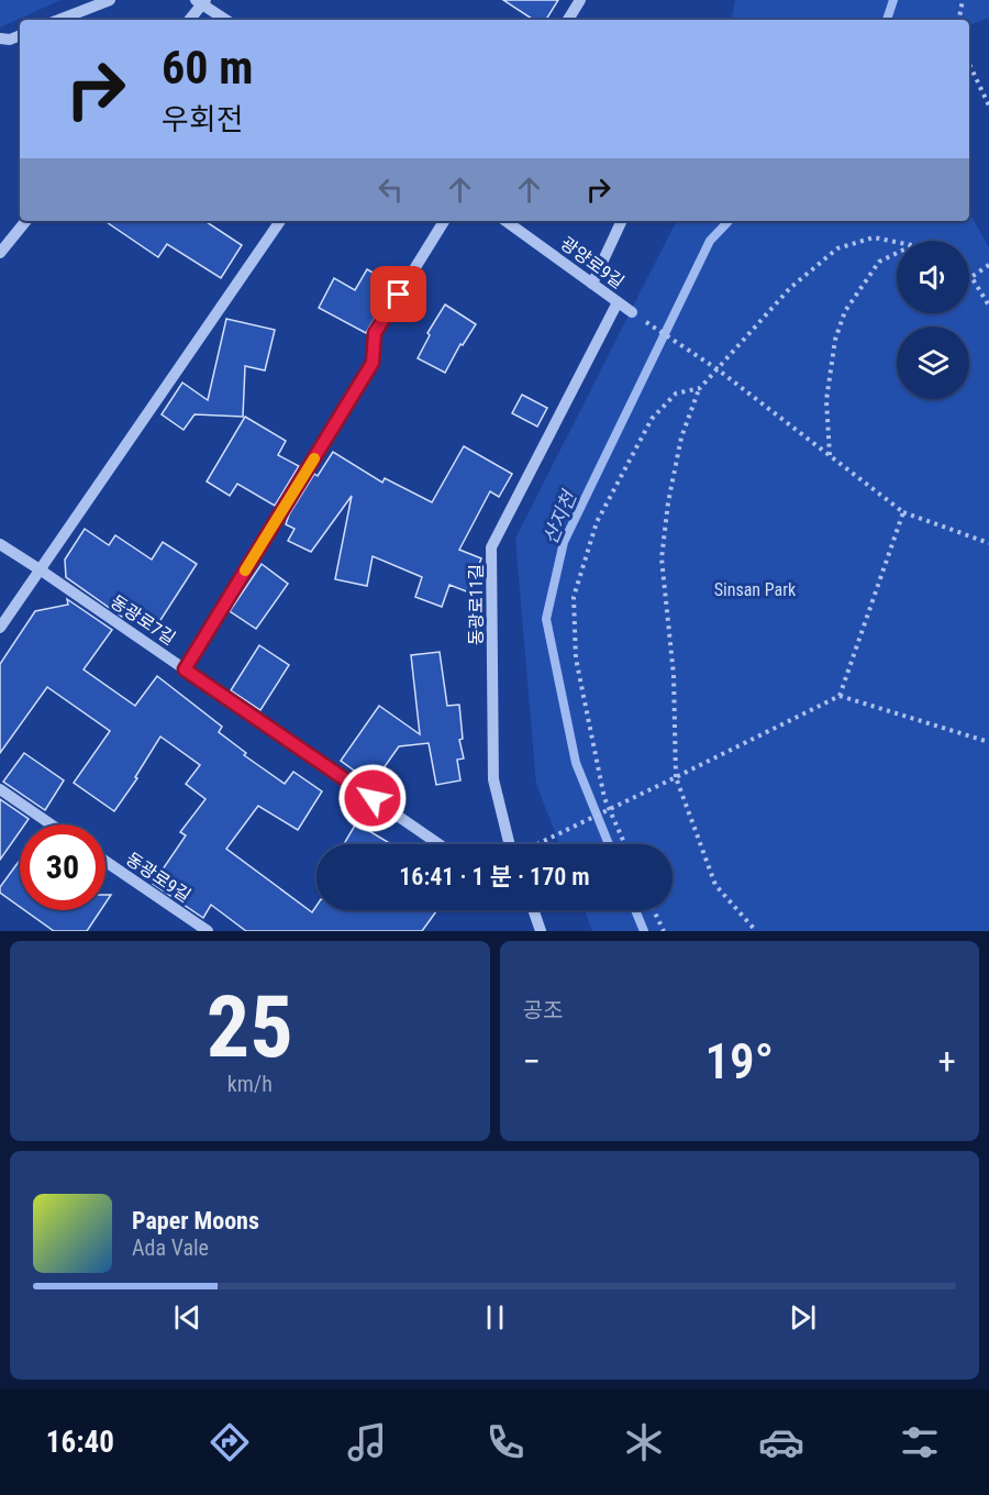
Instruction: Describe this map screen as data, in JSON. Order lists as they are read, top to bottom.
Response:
{
  "streets": {
    "street": [
      "광양로9길",
      "동광로11길",
      "동광로7길",
      "동광로9길"
    ]
  },
  "crossings": [
    ["광양로9길", "동광로11길"]
  ],
  "water": ["산지천"],
  "parks": ["Sinsan Park"],
  "page": {
    "turn": ["60 m", "우회전"],
    "limit": "30",
    "trip": "16:41 · 1 분 · 170 m",
    "tile": [
      ["25", "km/h"],
      "공조"
    ],
    "heat": ["−", "19°", "+"],
    "song": ["Paper Moons", "Ada Vale"],
    "tabs": "16:40"
  }
}
